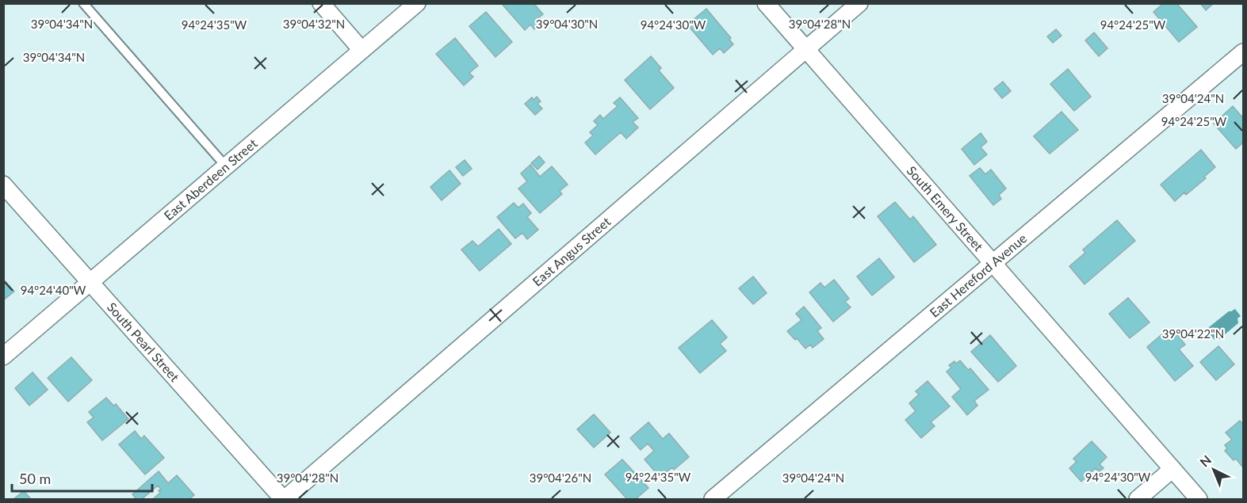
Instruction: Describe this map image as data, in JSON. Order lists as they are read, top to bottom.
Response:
{
  "streets": {
    "street": [
      "East Aberdeen Street",
      "South Emery Street",
      "East Angus Street",
      "East Hereford Avenue",
      "South Pearl Street"
    ]
  },
  "crossings": [
    ["East Aberdeen Street", "South Pearl Street"],
    ["South Emery Street", "East Angus Street"],
    ["South Emery Street", "East Hereford Avenue"],
    ["East Angus Street", "South Pearl Street"]
  ],
  "scale_bar": "50 m",
  "north": "top left",
  "coordinates": [
    "39°04'34\"N",
    "39°04'32\"N",
    "39°04'30\"N",
    "39°04'28\"N",
    "94°24'25\"W",
    "94°24'35\"W",
    "94°24'30\"W",
    "39°04'24\"N",
    "94°24'40\"W",
    "39°04'22\"N",
    "39°04'26\"N"
  ]
}
